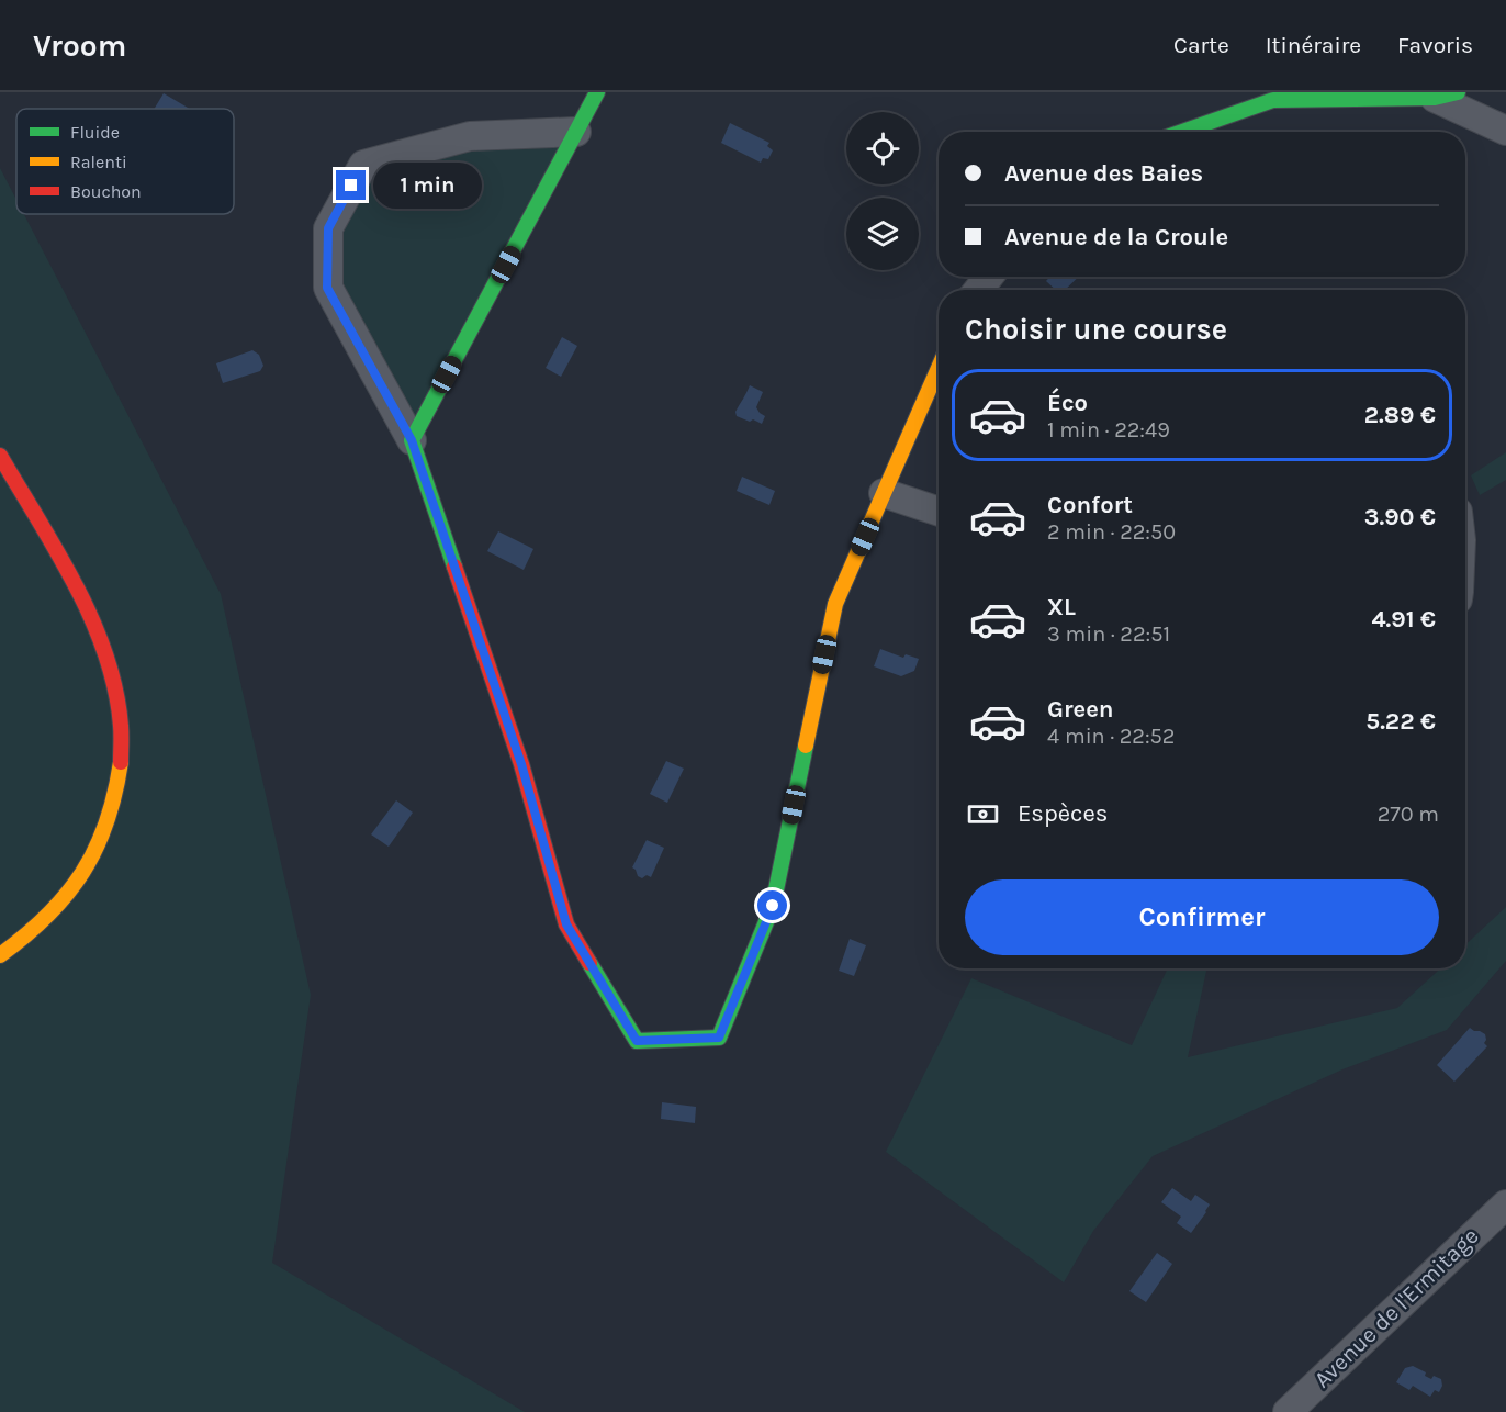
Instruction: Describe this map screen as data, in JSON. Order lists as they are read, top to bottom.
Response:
{
  "streets": {
    "street": ["Avenue de l'Ermitage"]
  },
  "legend": ["Fluide", "Ralenti", "Bouchon"],
  "page": {
    "header": "Vroom",
    "nav": ["Carte", "Itinéraire", "Favoris"],
    "banner": ["Avenue des Baies", "Avenue de la Croule"],
    "bubble": "1 min",
    "heading": "Choisir une course",
    "list": [
      {
        "name": "Éco",
        "note": "1 min · 22:49",
        "value": "2.89 €"
      },
      {
        "name": "Confort",
        "note": "2 min · 22:50",
        "value": "3.90 €"
      },
      {
        "name": "XL",
        "note": "3 min · 22:51",
        "value": "4.91 €"
      },
      {
        "name": "Green",
        "note": "4 min · 22:52",
        "value": "5.22 €"
      }
    ],
    "pay": ["Espèces", "270 m"],
    "buttons": "Confirmer"
  }
}
